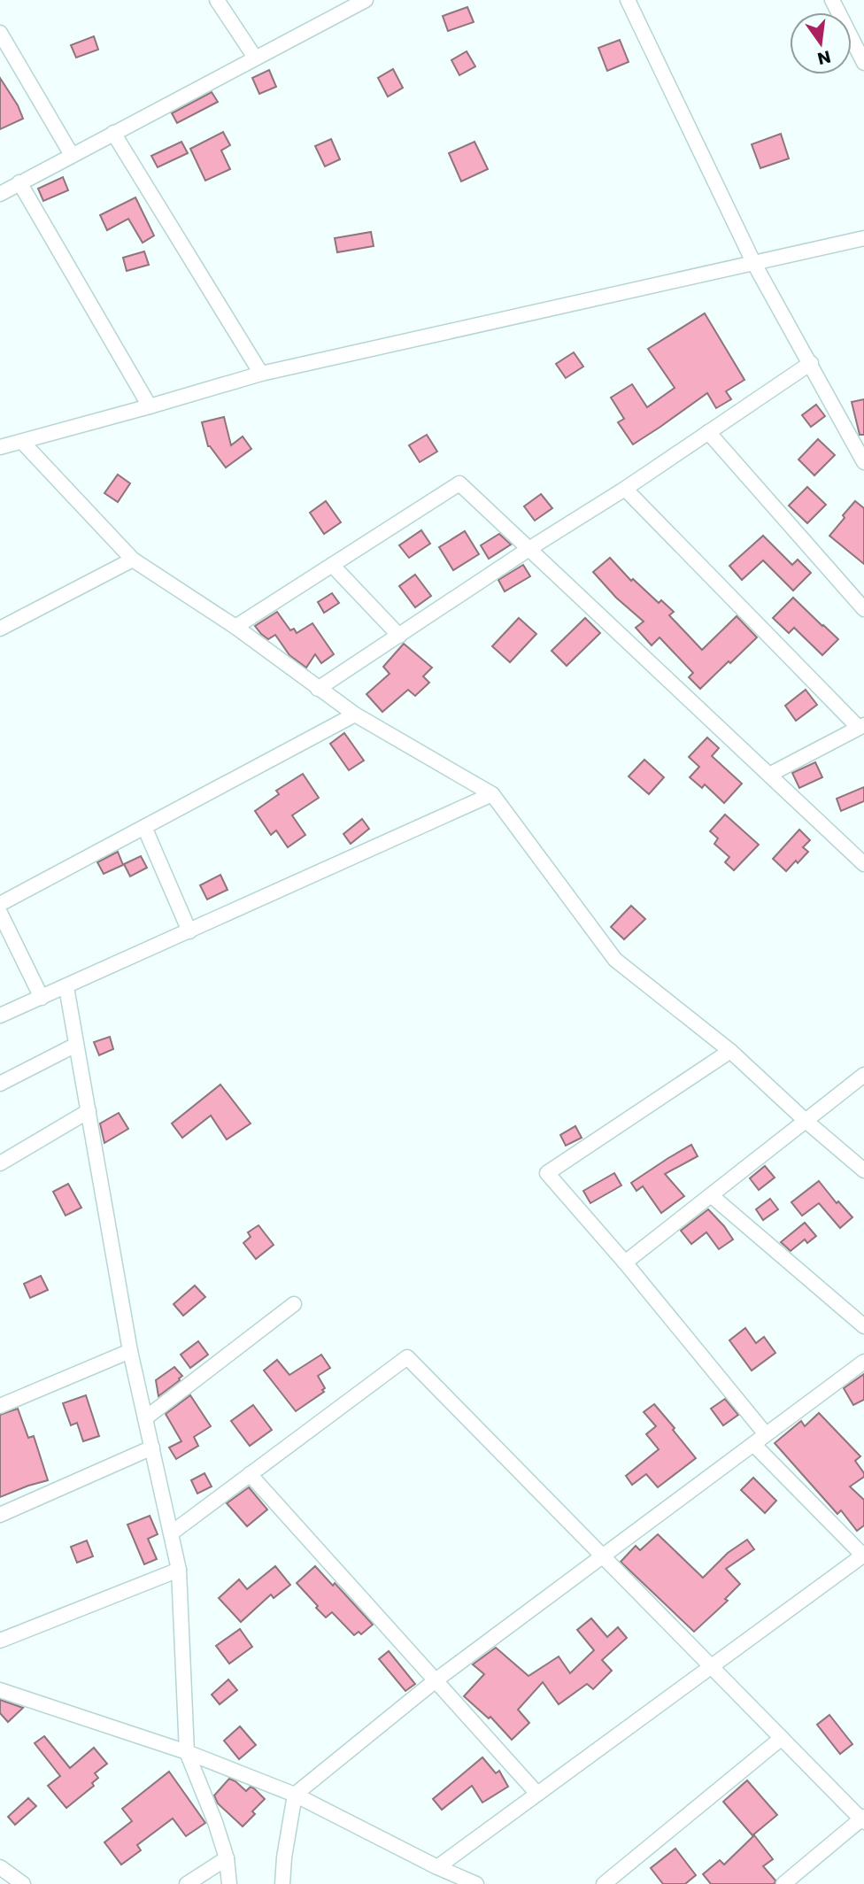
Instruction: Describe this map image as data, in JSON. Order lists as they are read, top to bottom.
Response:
{
  "north": "bottom"
}
